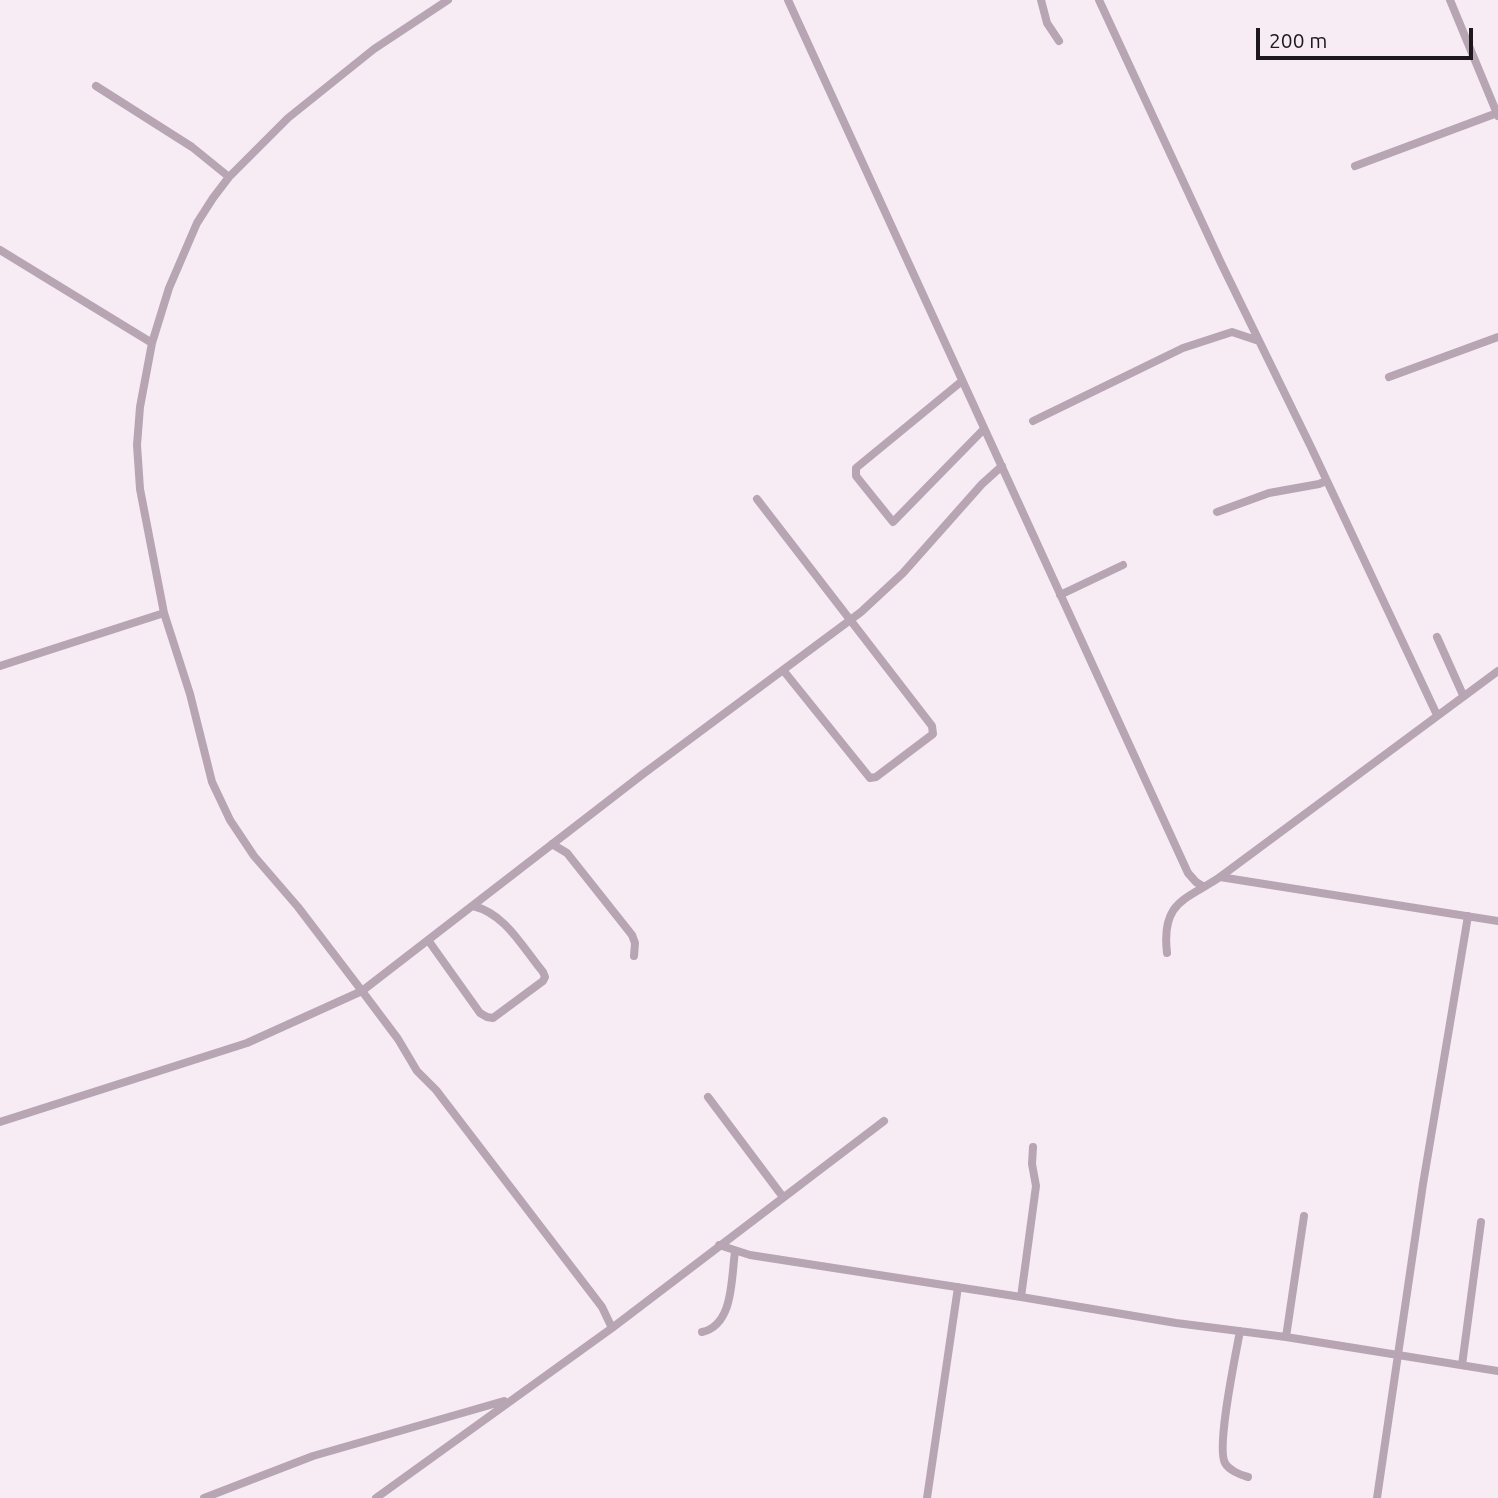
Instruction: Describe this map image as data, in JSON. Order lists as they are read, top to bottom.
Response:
{
  "scale_bar": "200 m"
}
